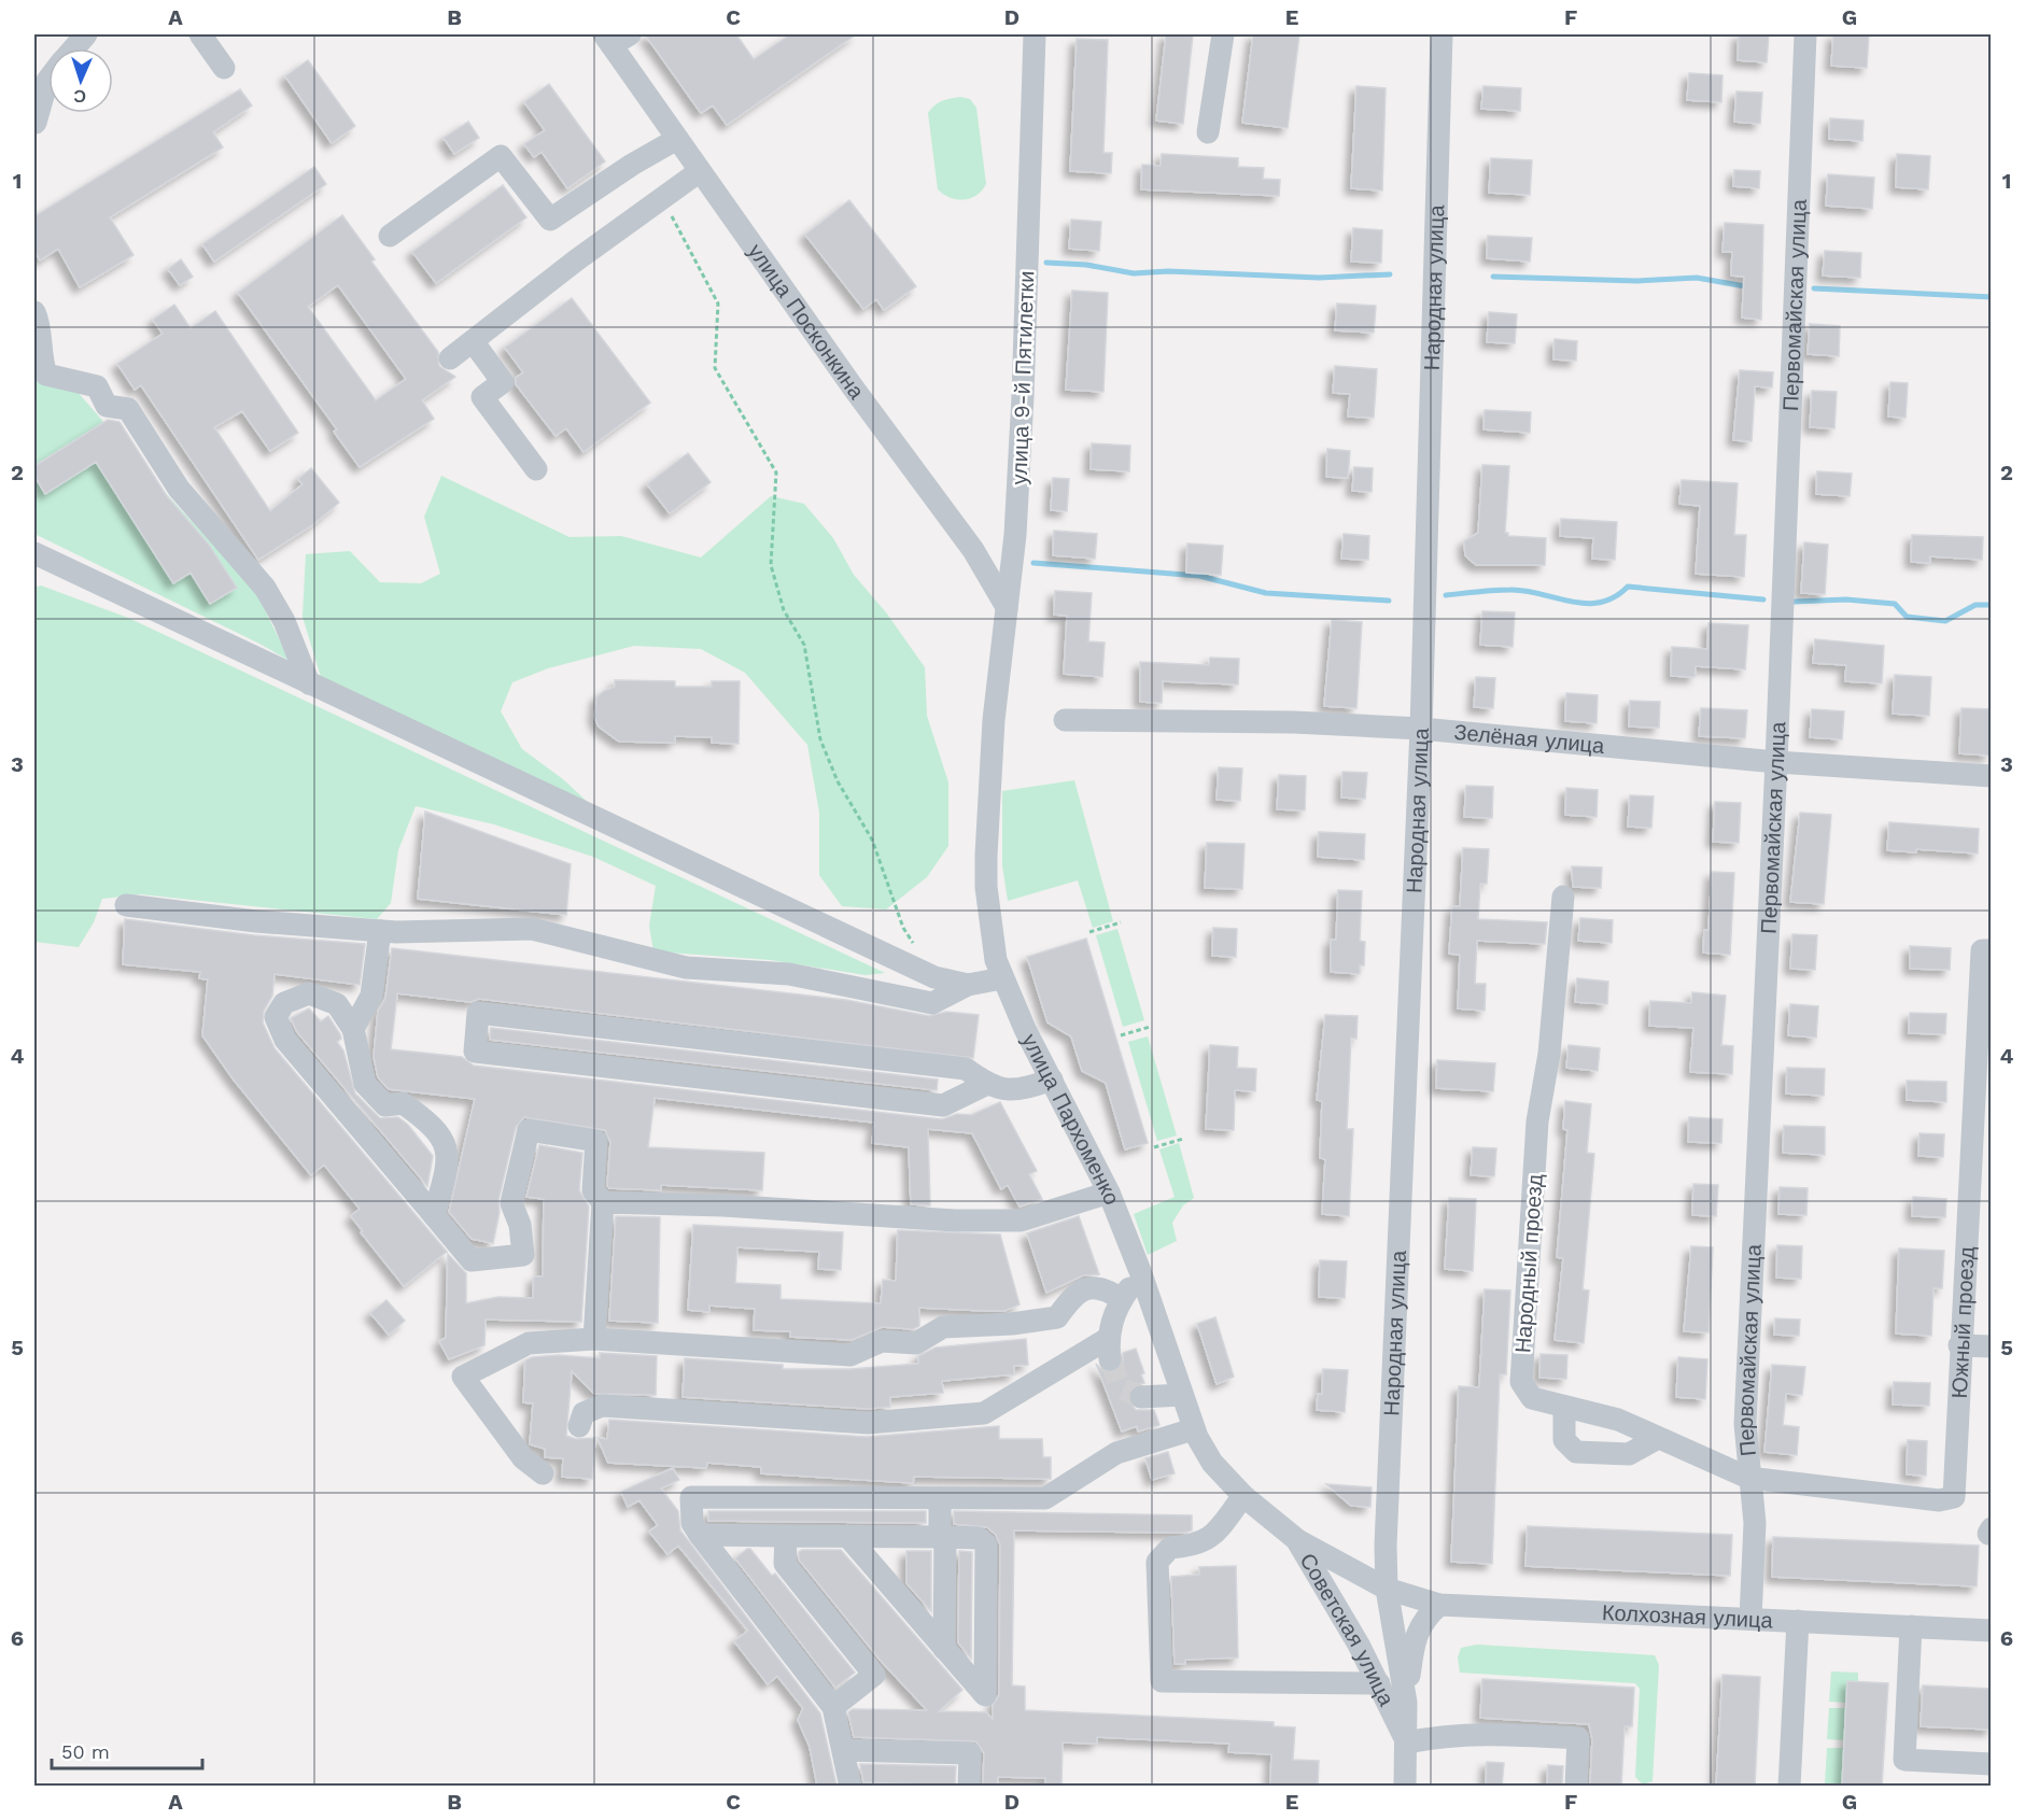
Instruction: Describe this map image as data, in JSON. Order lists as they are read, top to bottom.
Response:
{
  "streets": {
    "street": [
      "Народная улица",
      "Первомайская улица",
      "улица Посконкина",
      "улица 9-й Пятилетки",
      "Зелёная улица",
      "улица Пархоменко",
      "Народный проезд",
      "Южный проезд",
      "Колхозная улица",
      "Советская улица"
    ]
  },
  "crossings": [
    ["Народная улица", "Зелёная улица"],
    ["Народная улица", "Колхозная улица"],
    ["Первомайская улица", "Зелёная улица"],
    ["Первомайская улица", "Народный проезд"],
    ["Первомайская улица", "Южный проезд"],
    ["Первомайская улица", "Колхозная улица"],
    ["улица Посконкина", "улица 9-й Пятилетки"],
    ["улица 9-й Пятилетки", "улица Пархоменко"],
    ["улица Пархоменко", "Советская улица"],
    ["Народный проезд", "Южный проезд"]
  ],
  "scale_bar": "50 m",
  "north": "bottom",
  "grid": {
    "columns": [
      "A",
      "B",
      "C",
      "D",
      "E",
      "F",
      "G"
    ],
    "rows": [
      "1",
      "2",
      "3",
      "4",
      "5",
      "6"
    ]
  }
}
